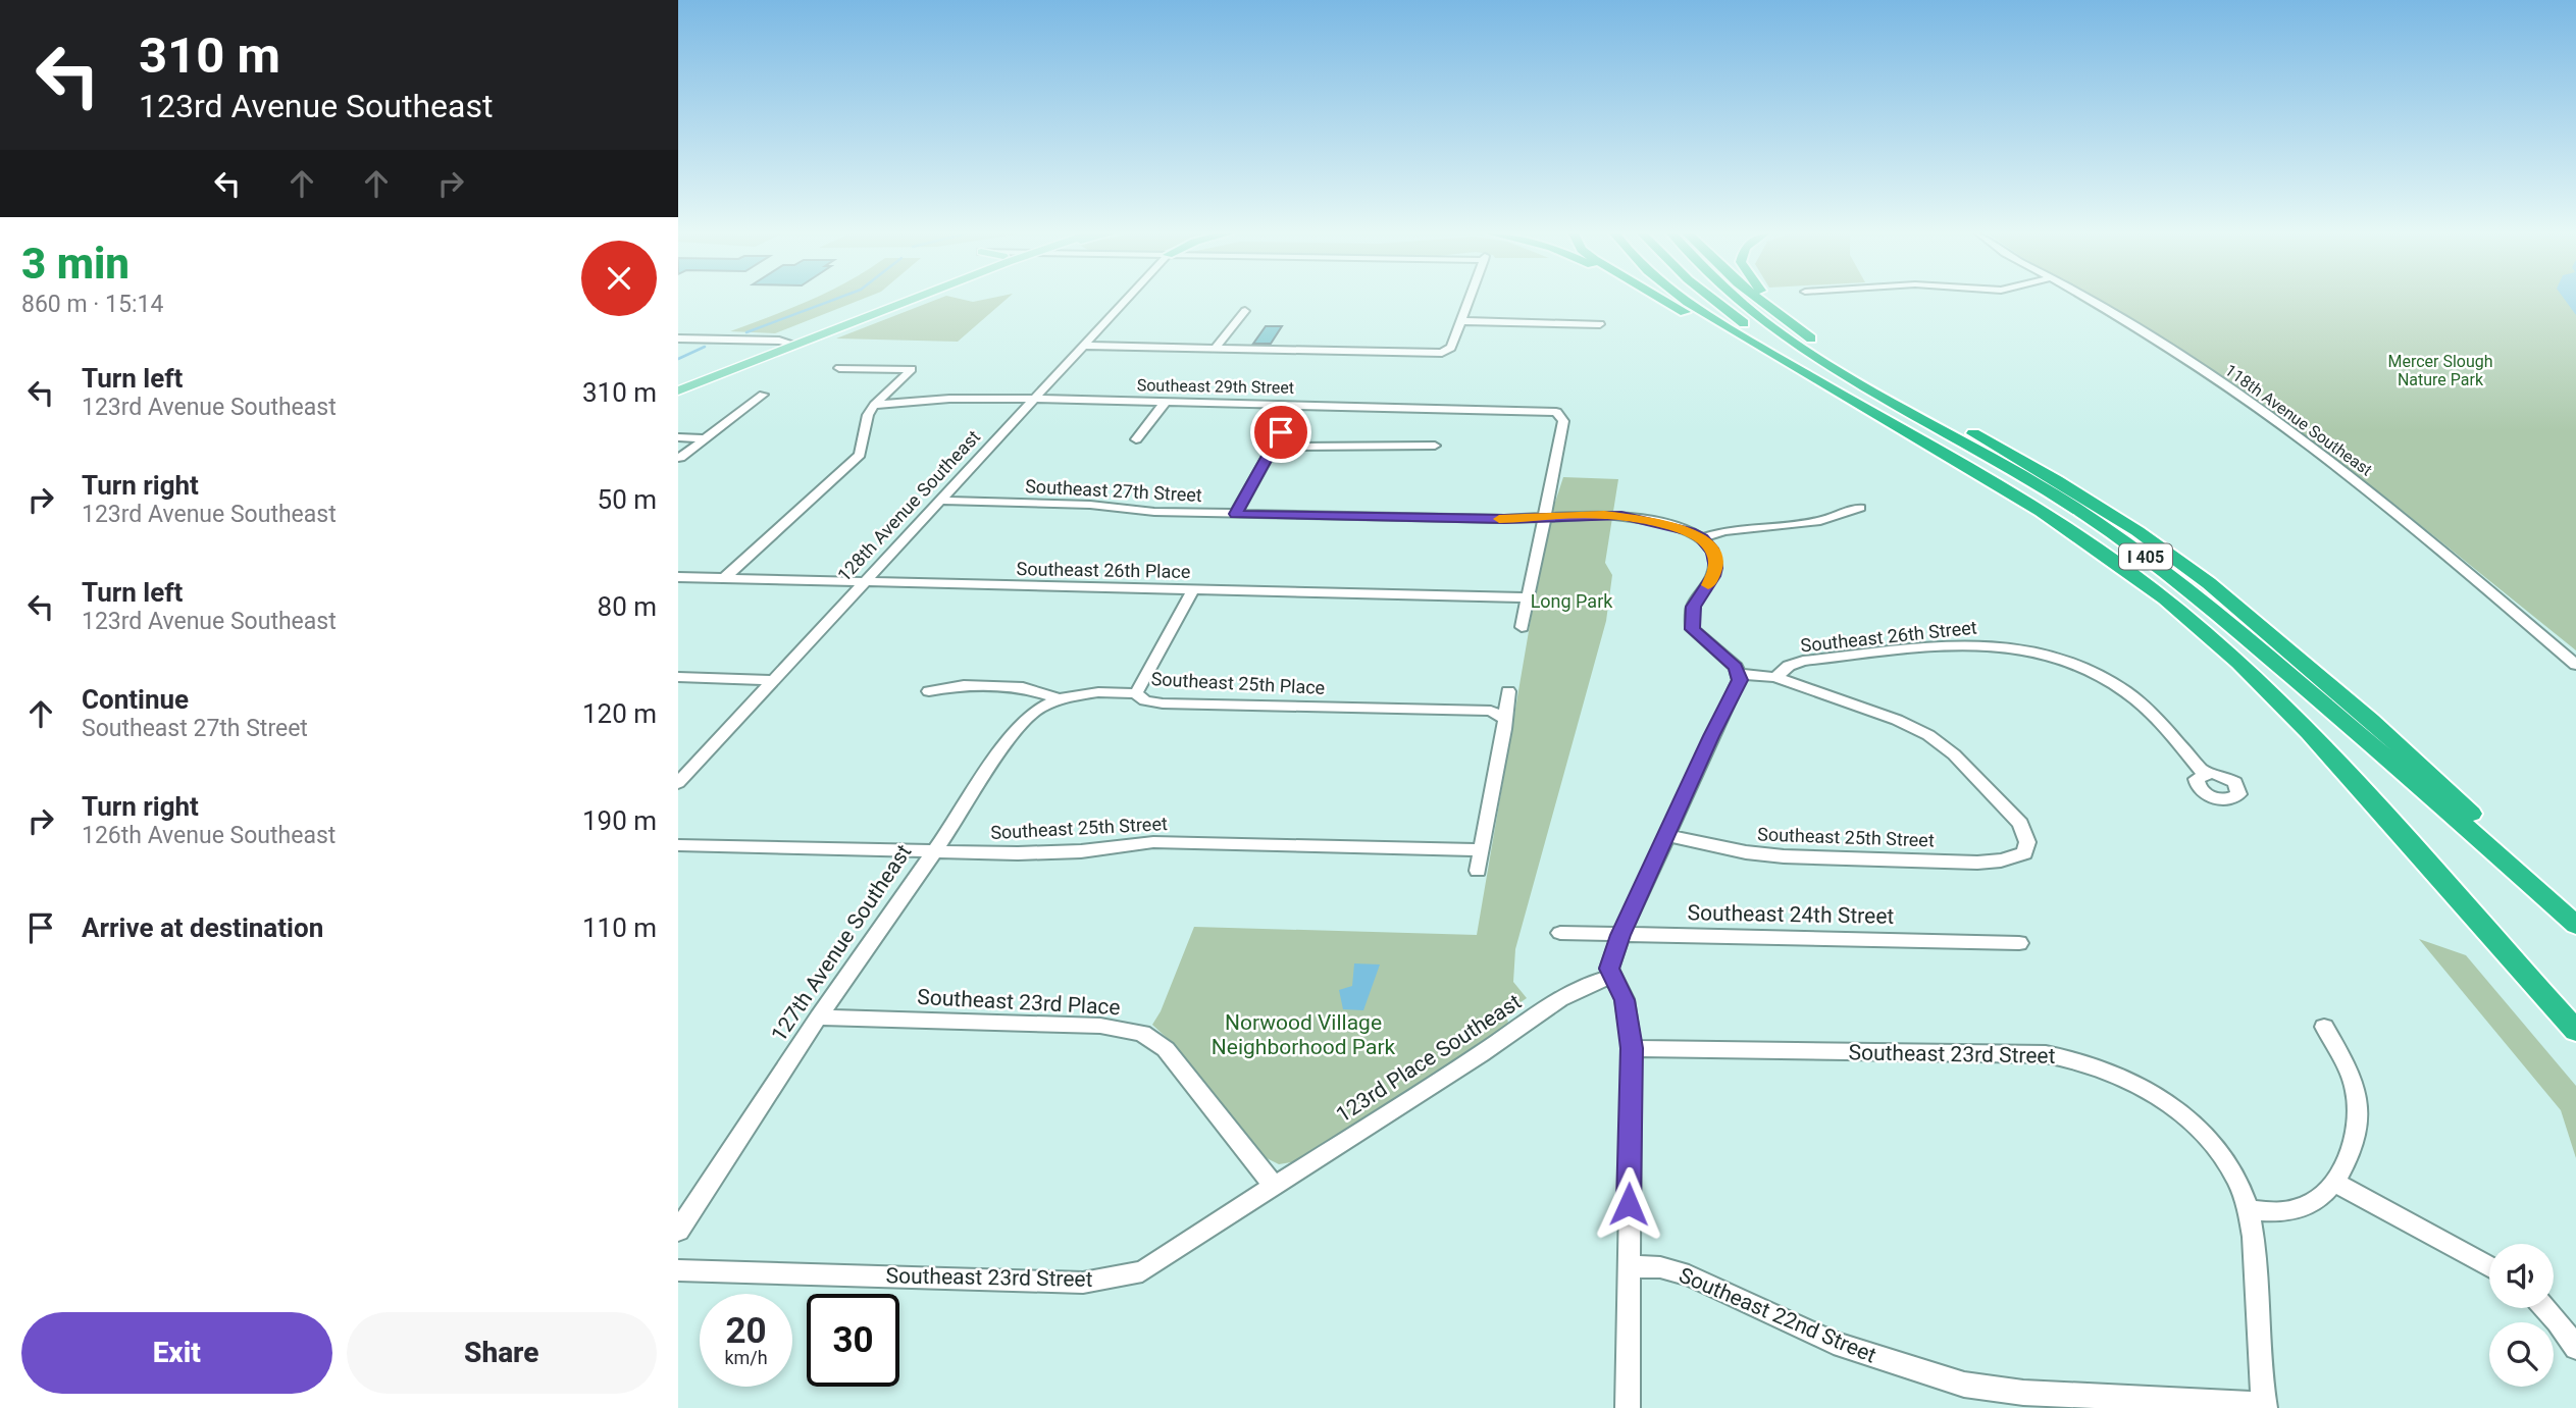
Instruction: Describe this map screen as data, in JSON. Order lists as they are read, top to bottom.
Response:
{
  "streets": {
    "highway": ["I 405"],
    "street": [
      "Southeast 29th Street",
      "118th Avenue Southeast",
      "Southeast 27th Street",
      "128th Avenue Southeast",
      "Southeast 26th Place",
      "Southeast 26th Street",
      "Southeast 25th Place",
      "Southeast 25th Street",
      "Southeast 24th Street",
      "127th Avenue Southeast",
      "Southeast 23rd Place",
      "Southeast 23rd Street",
      "123rd Place Southeast",
      "Southeast 22nd Street"
    ]
  },
  "crossings": [
    ["Southeast 29th Street", "Southeast 27th Street"],
    ["Southeast 29th Street", "128th Avenue Southeast"],
    ["Southeast 27th Street", "128th Avenue Southeast"],
    ["128th Avenue Southeast", "Southeast 26th Place"],
    ["Southeast 26th Street", "Southeast 25th Street"],
    ["Southeast 25th Place", "127th Avenue Southeast"],
    ["Southeast 25th Street", "127th Avenue Southeast"],
    ["127th Avenue Southeast", "Southeast 23rd Place"],
    ["Southeast 23rd Place", "Southeast 23rd Street"],
    ["Southeast 23rd Place", "123rd Place Southeast"],
    ["Southeast 23rd Street", "123rd Place Southeast"],
    ["Southeast 23rd Street", "Southeast 22nd Street"]
  ],
  "parks": ["Mercer Slough Nature Park", "Long Park", "Norwood Village Neighborhood Park"],
  "page": {
    "turn": ["310 m", "123rd Avenue Southeast"],
    "heading": ["3 min", "860 m · 15:14"],
    "list": [
      {
        "name": "Turn left",
        "note": "123rd Avenue Southeast",
        "value": "310 m"
      },
      {
        "name": "Turn right",
        "note": "123rd Avenue Southeast",
        "value": "50 m"
      },
      {
        "name": "Turn left",
        "note": "123rd Avenue Southeast",
        "value": "80 m"
      },
      {
        "name": "Continue",
        "note": "Southeast 27th Street",
        "value": "120 m"
      },
      {
        "name": "Turn right",
        "note": "126th Avenue Southeast",
        "value": "190 m"
      },
      {
        "name": "Arrive at destination",
        "value": "110 m"
      }
    ],
    "speed": "20 km/h",
    "limit": "30",
    "buttons": ["Exit", "Share"]
  }
}
